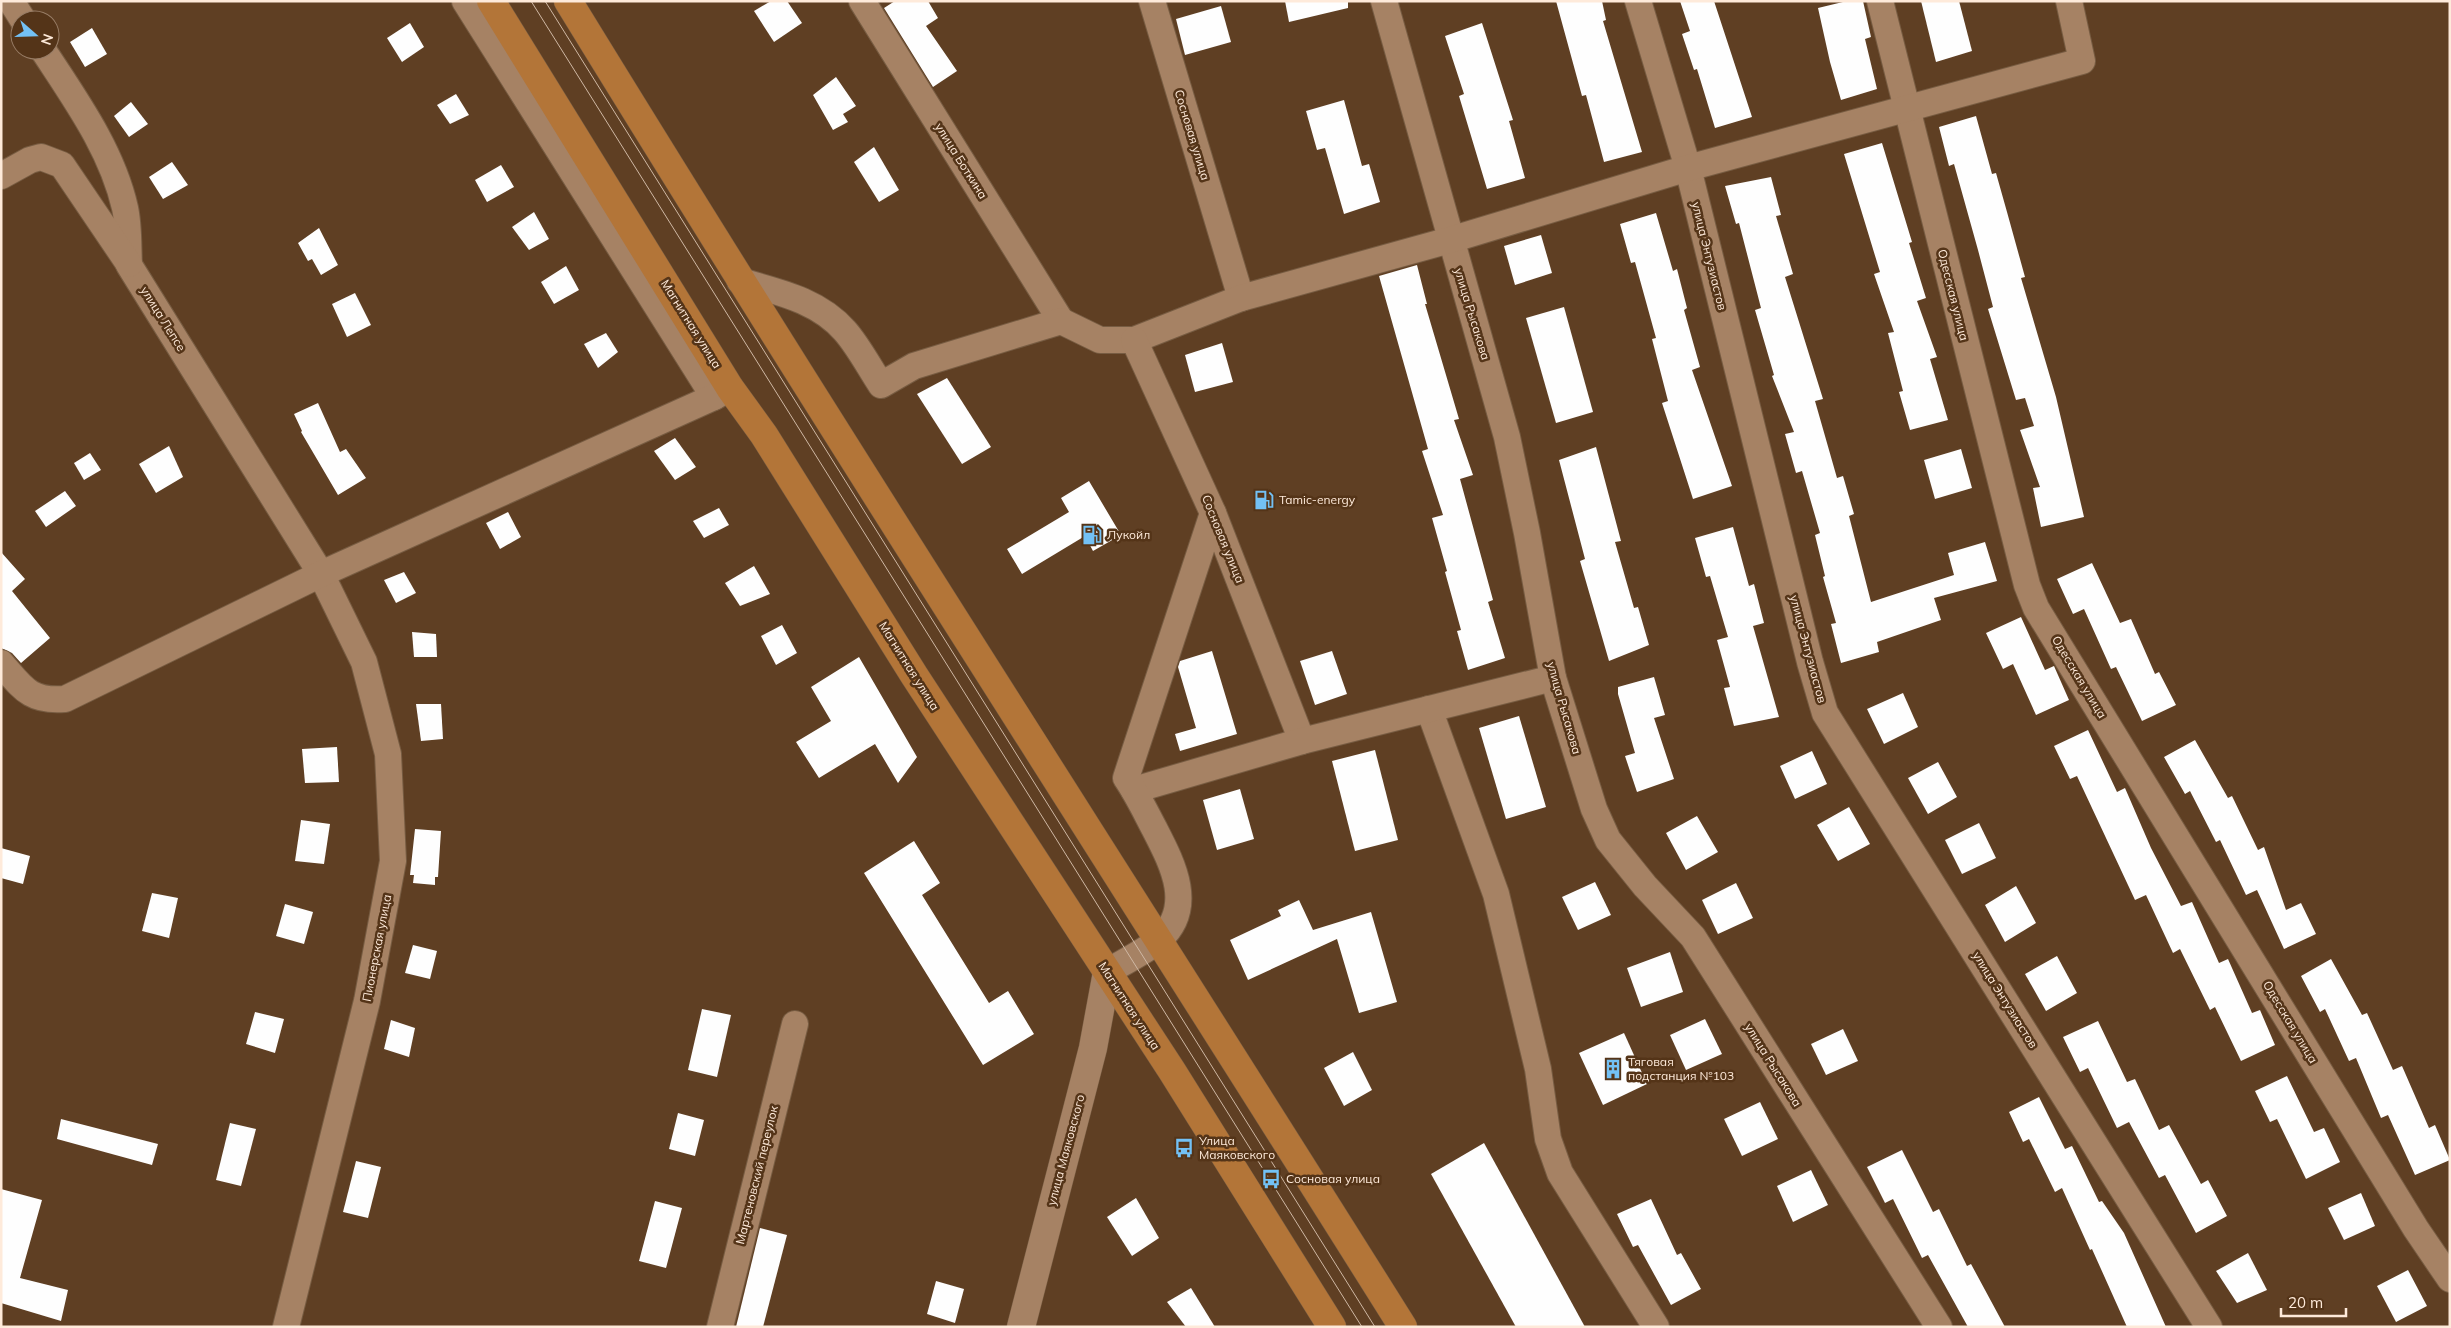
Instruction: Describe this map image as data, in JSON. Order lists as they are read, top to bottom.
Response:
{
  "streets": {
    "main road": ["Магнитная улица", "улица Маяковского"],
    "street": [
      "Сосновая улица",
      "улица Боткина",
      "улица Энтузиастов",
      "Одесская улица",
      "улица Рысакова",
      "улица Лепсе",
      "Пионерская улица",
      "Мартеновский переулок"
    ]
  },
  "crossings": [
    ["улица Лепсе", "Пионерская улица"],
    ["Магнитная улица", "улица Маяковского"]
  ],
  "places": {
    "fuel station": ["Tamic-energy", "Лукойл"],
    "building": ["Тяговая подстанция №103"],
    "bus stop": ["Улица Маяковского", "Сосновая улица"]
  },
  "scale_bar": "20 m",
  "north": "right"
}
